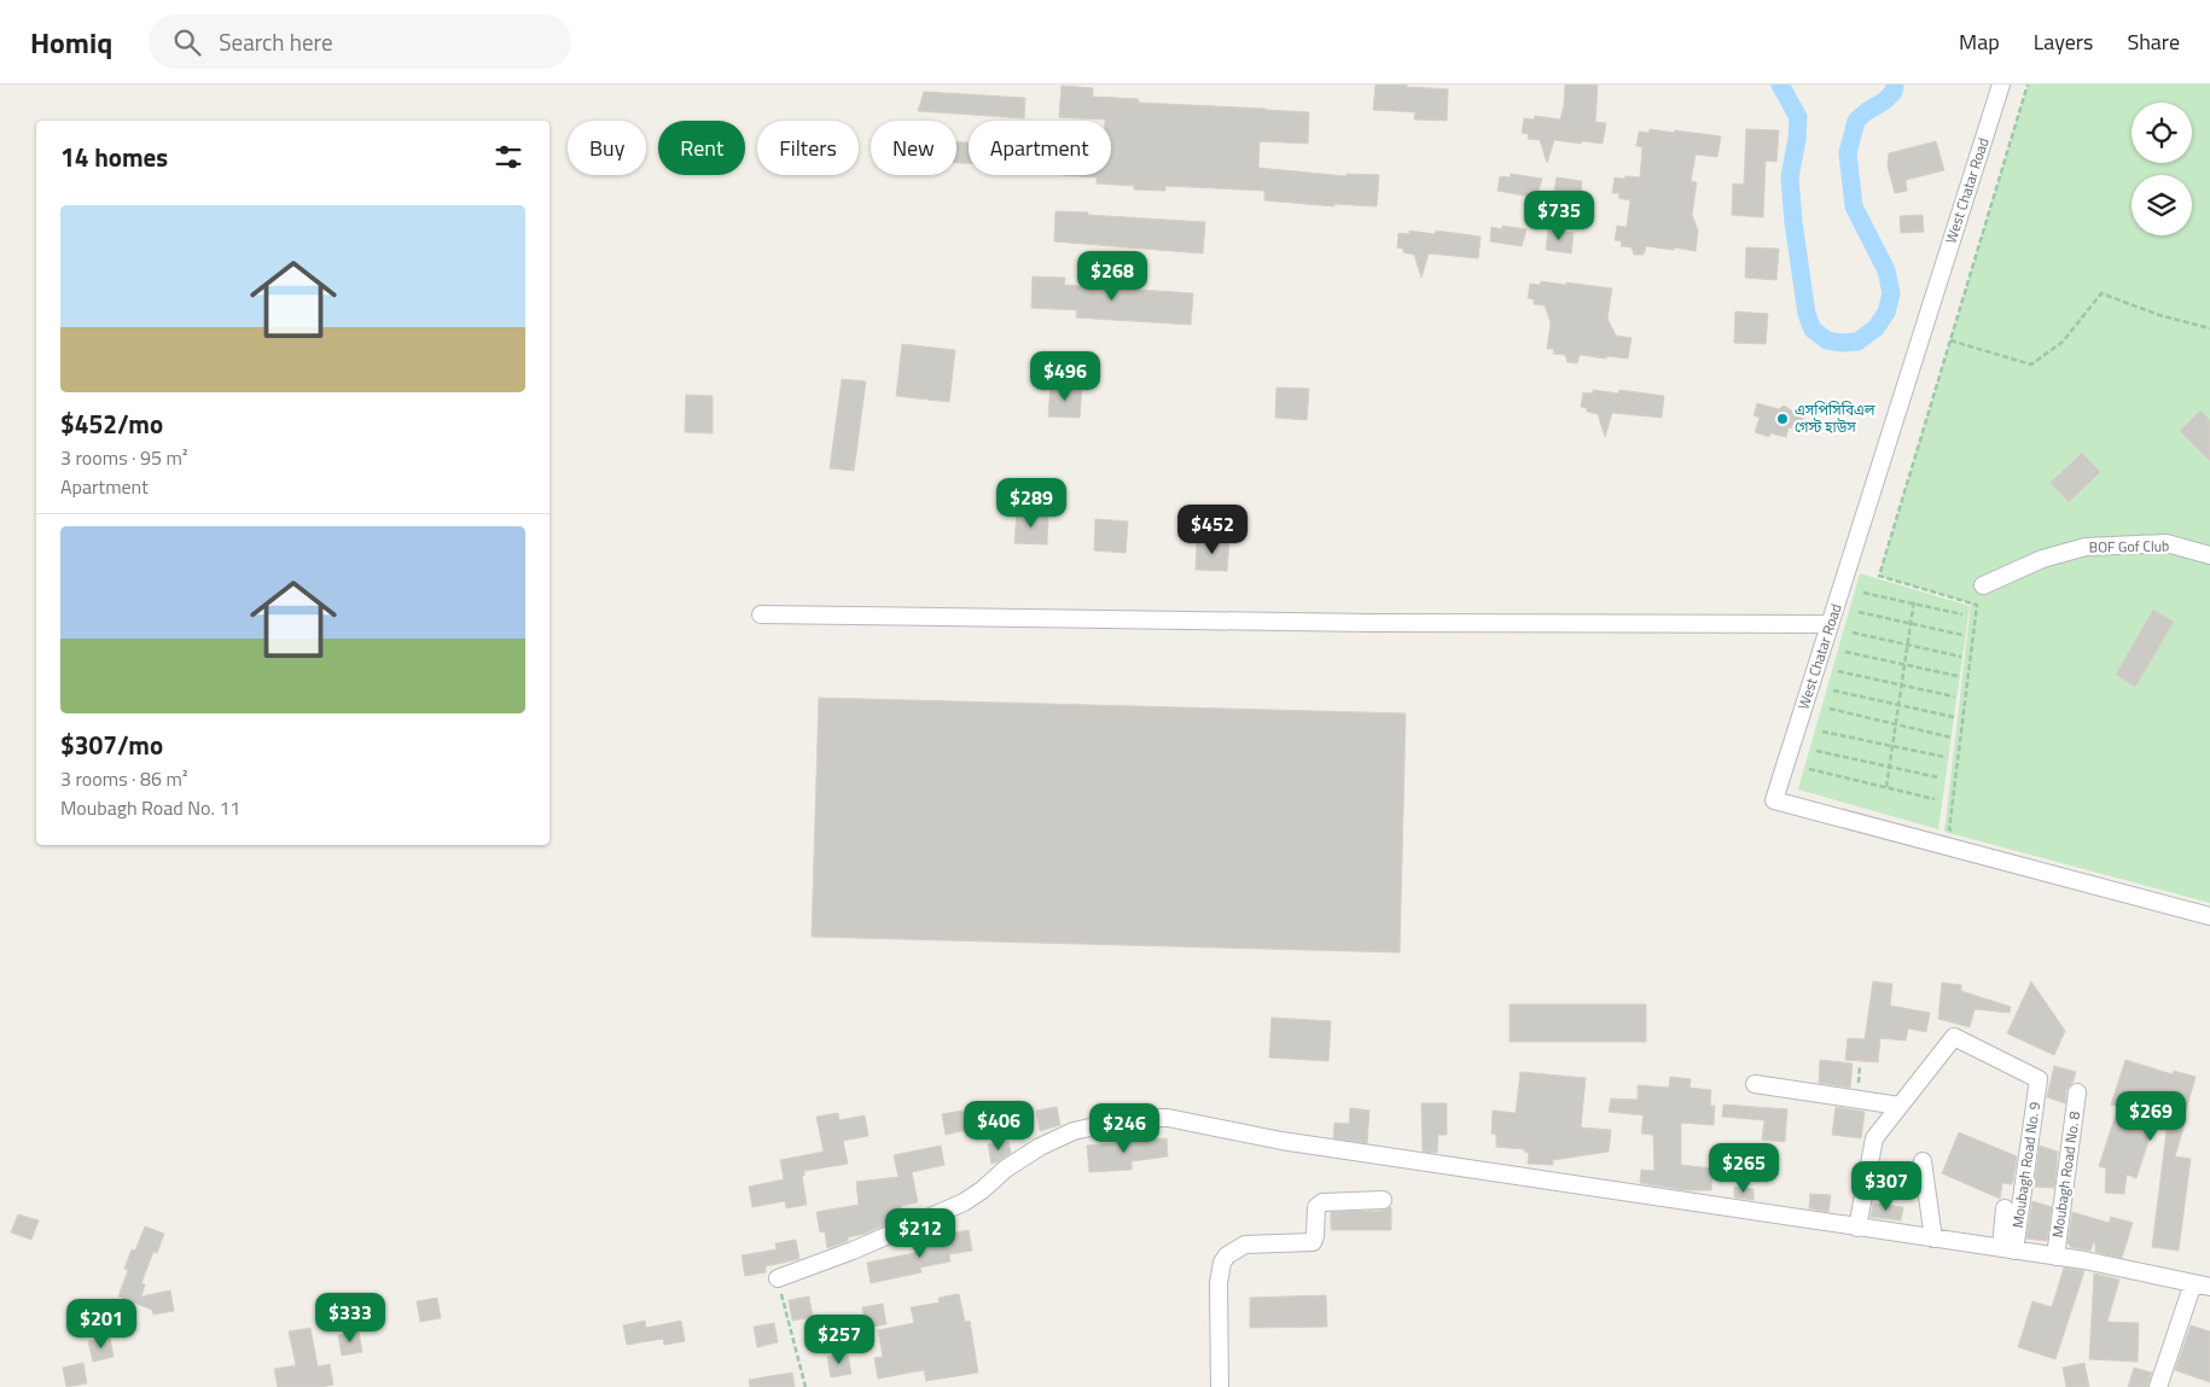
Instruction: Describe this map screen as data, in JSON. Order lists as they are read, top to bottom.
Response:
{
  "streets": {
    "street": [
      "West Chatar Road",
      "BOF Gof Club",
      "Moubagh Road No. 9",
      "Moubagh Road No. 8"
    ]
  },
  "places": ["এসপিসিবিএল গেস্ট হাউস"],
  "page": {
    "header": "Homiq",
    "search": "Search here",
    "nav": ["Map", "Layers", "Share"],
    "chip": [
      "Buy",
      "Rent",
      "Filters",
      "New",
      "Apartment"
    ],
    "heading": "14 homes",
    "price": [
      "$735",
      "$268",
      "$496",
      "$289",
      "$452",
      "$269",
      "$406",
      "$246",
      "$265",
      "$307",
      "$212",
      "$333",
      "$201",
      "$257"
    ],
    "list": [
      {
        "name": "$452/mo",
        "note": "3 rooms · 95 m² · Apartment"
      },
      {
        "name": "$307/mo",
        "note": "3 rooms · 86 m² · Moubagh Road No. 11"
      }
    ]
  }
}
